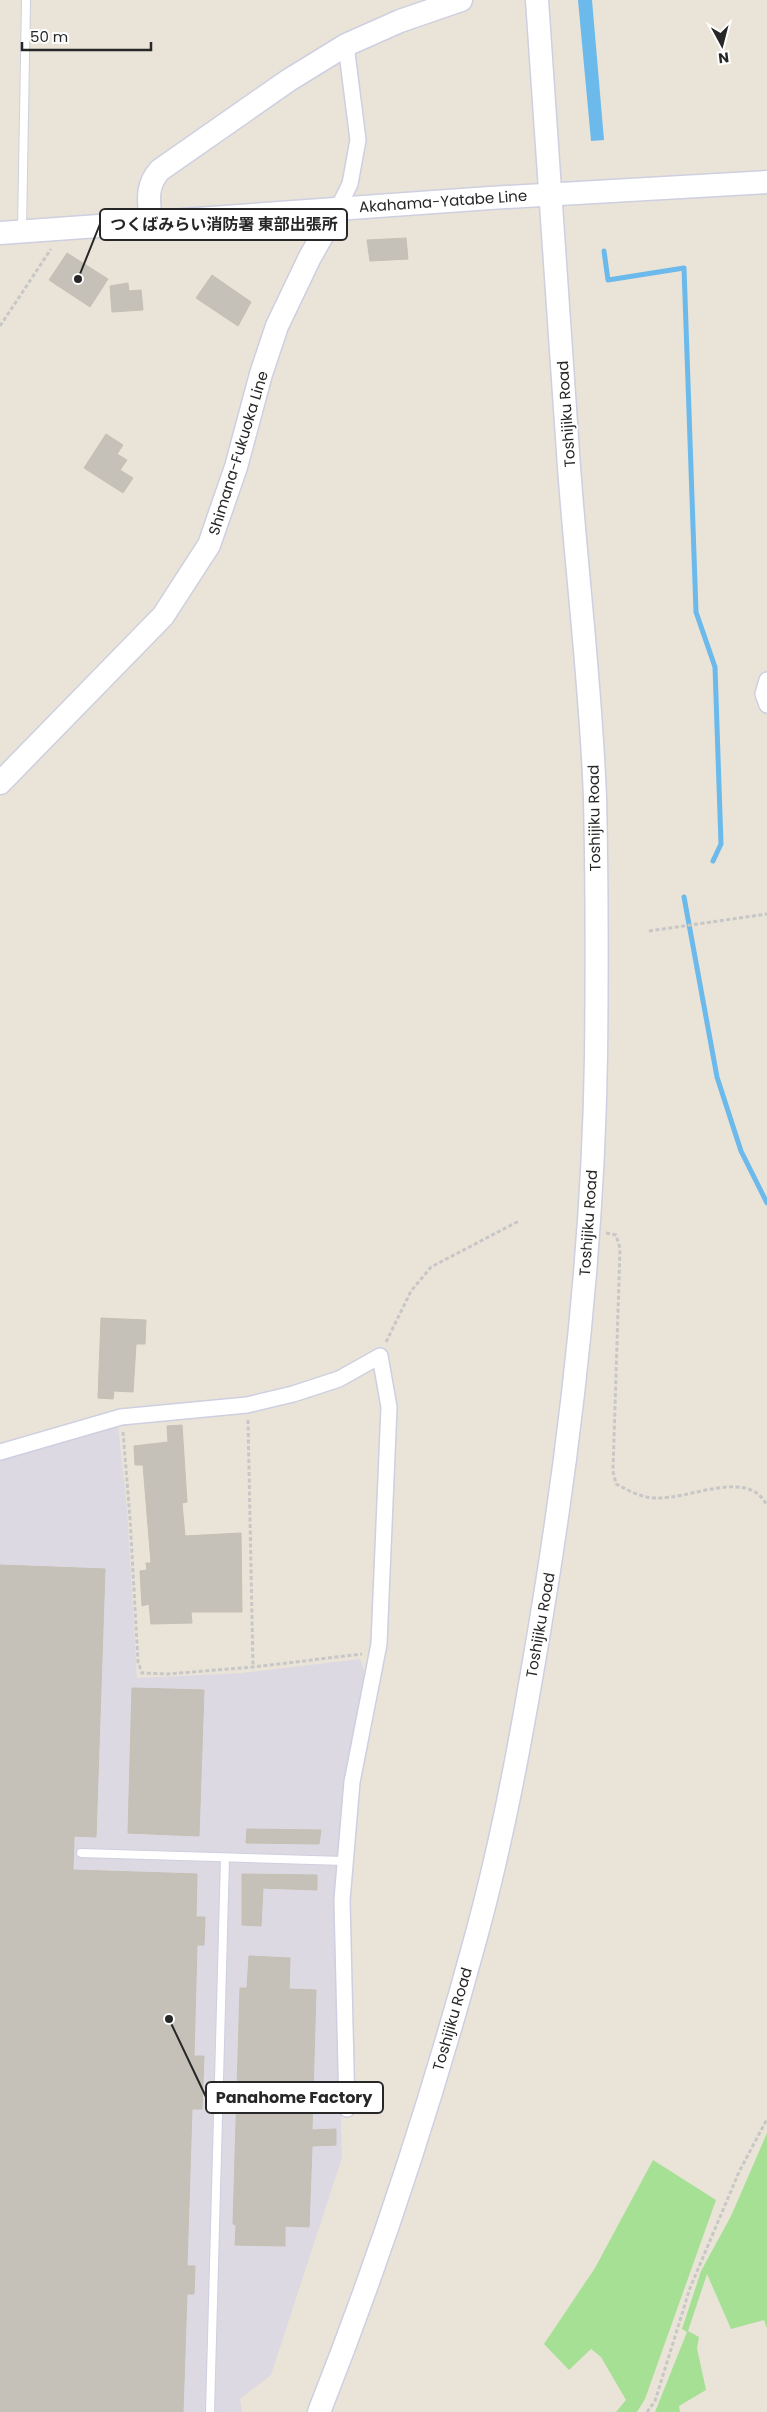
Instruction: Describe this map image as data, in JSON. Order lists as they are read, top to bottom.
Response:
{
  "streets": {
    "main road": ["Akahama-Yatabe Line", "Toshijiku Road", "Shimana-Fukuoka Line"]
  },
  "crossings": [
    ["Akahama-Yatabe Line", "Toshijiku Road"],
    ["Akahama-Yatabe Line", "Shimana-Fukuoka Line"]
  ],
  "places": ["つくばみらい消防署 東部出張所", "Panahome Factory"],
  "scale_bar": "50 m",
  "north": "bottom"
}
